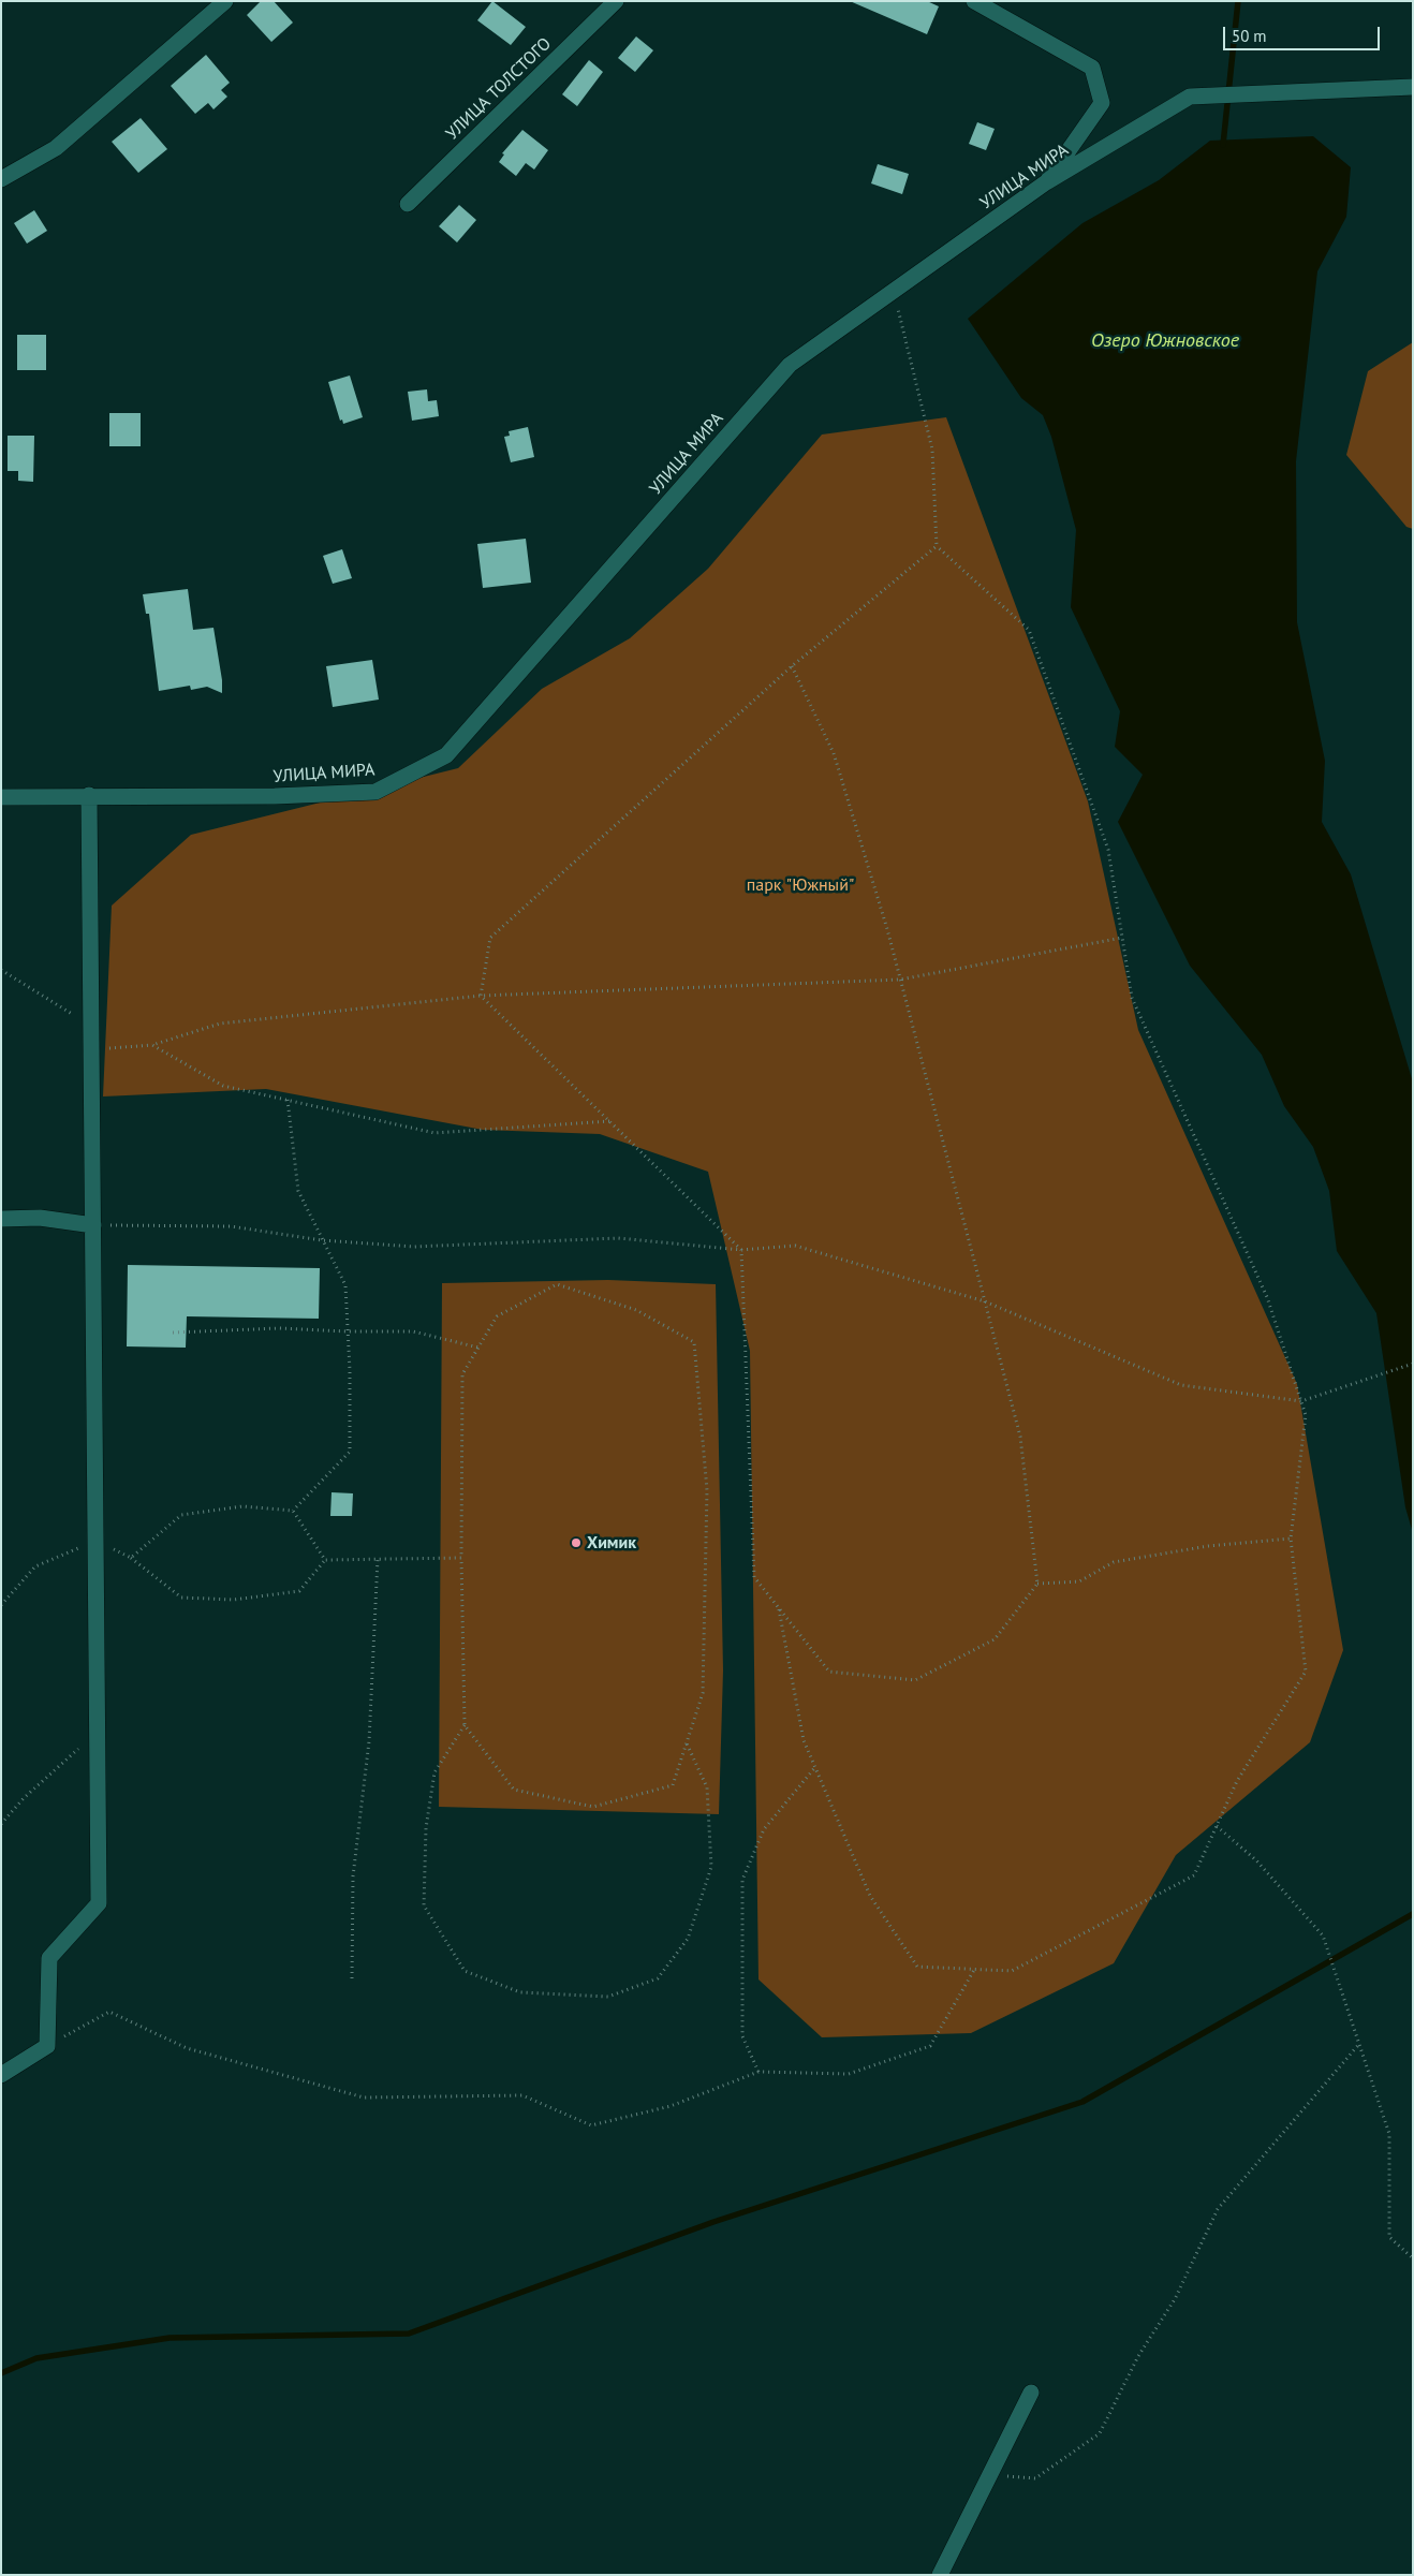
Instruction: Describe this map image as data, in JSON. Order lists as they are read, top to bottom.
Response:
{
  "streets": {
    "street": ["УЛИЦА ТОЛСТОГО", "УЛИЦА МИРА"]
  },
  "water": ["Озеро Южновское"],
  "parks": ["парк \"Южный\""],
  "places": ["Химик"],
  "scale_bar": "50 m"
}
